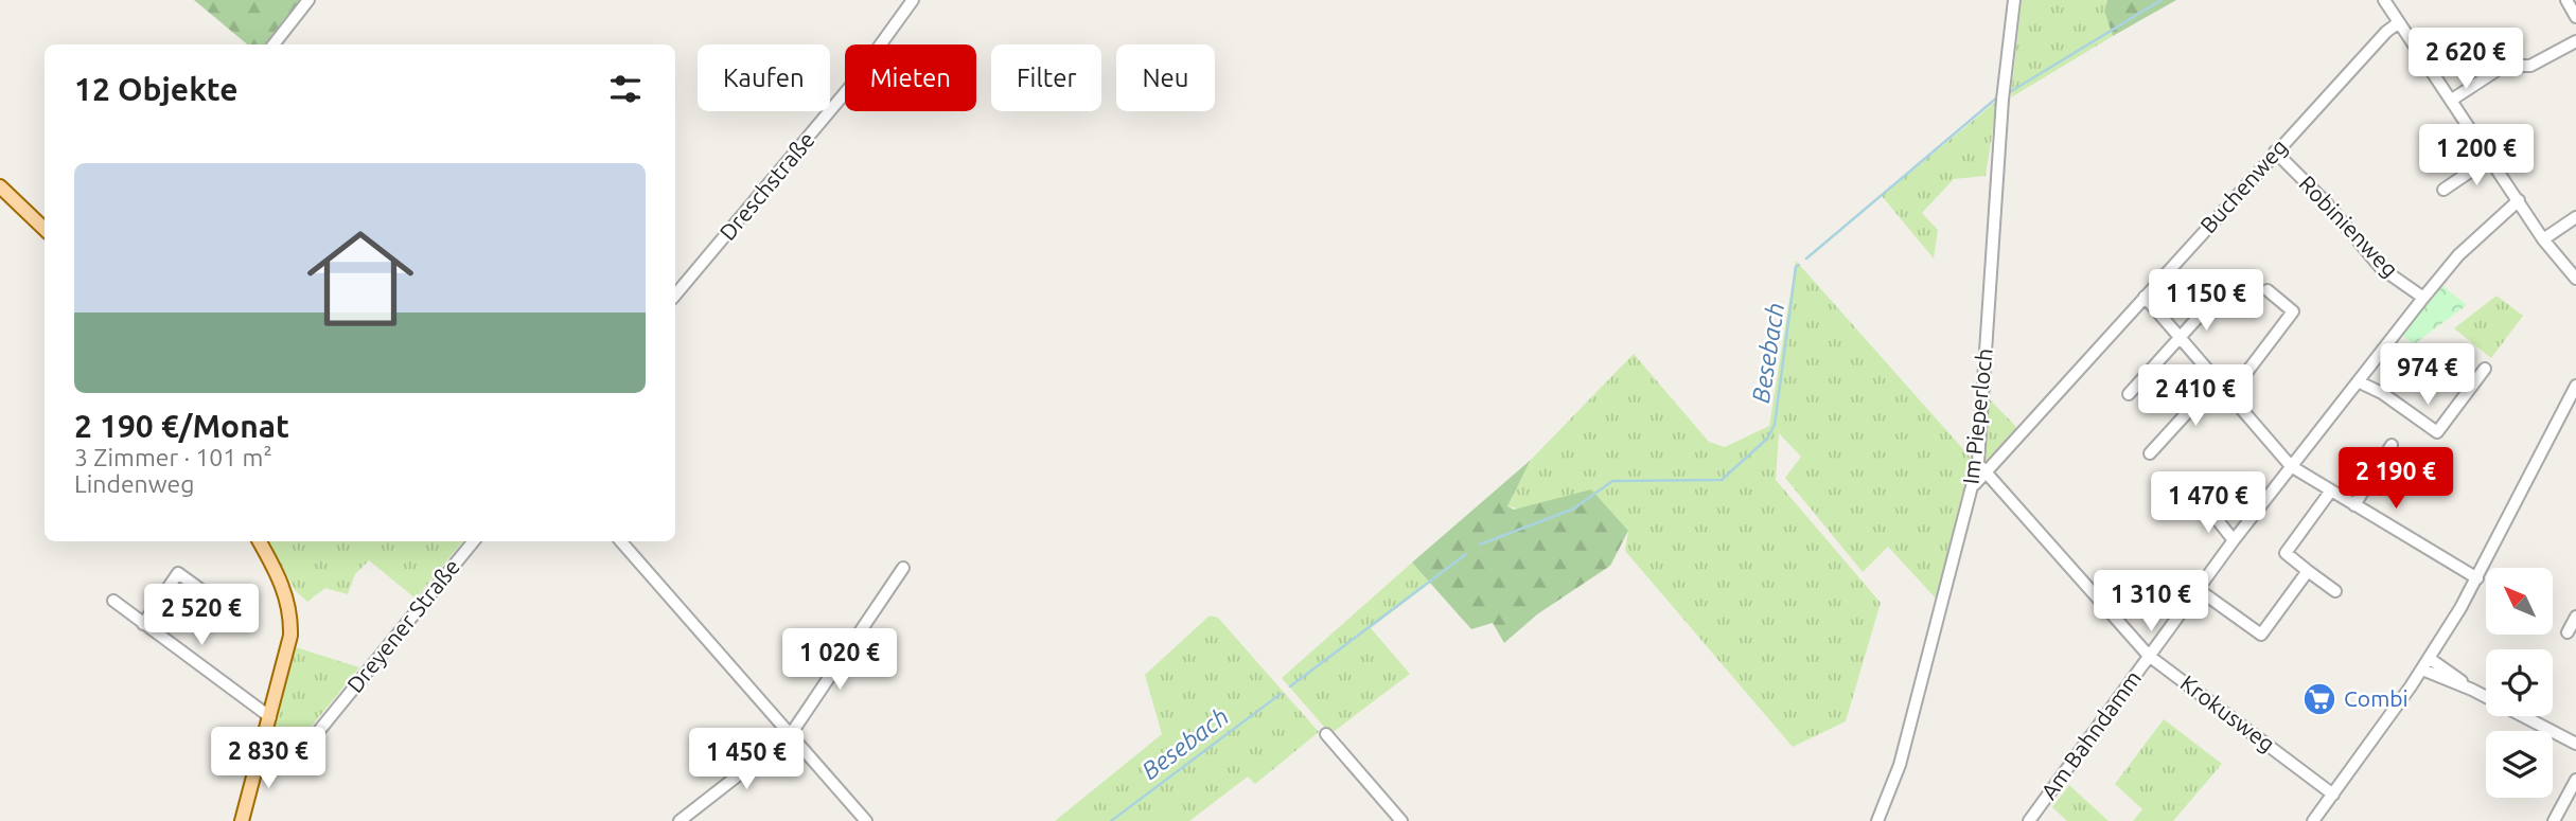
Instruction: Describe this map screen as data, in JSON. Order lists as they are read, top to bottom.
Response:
{
  "streets": {
    "street": [
      "Dreschstraße",
      "Buchenweg",
      "Robinienweg",
      "Im Pieperloch",
      "Dreyener Straße",
      "Krokusweg",
      "Am Bahndamm"
    ]
  },
  "crossings": [
    ["Buchenweg", "Robinienweg"],
    ["Buchenweg", "Im Pieperloch"],
    ["Buchenweg", "Krokusweg"],
    ["Robinienweg", "Am Bahndamm"],
    ["Im Pieperloch", "Krokusweg"],
    ["Krokusweg", "Am Bahndamm"]
  ],
  "water": ["Besebach"],
  "places": {
    "supermarket": ["Combi"]
  },
  "north": "top left",
  "page": {
    "price": [
      "2 620 €",
      "1 200 €",
      "1 150 €",
      "974 €",
      "2 410 €",
      "2 190 €",
      "1 470 €",
      "1 310 €",
      "2 520 €",
      "1 020 €",
      "2 830 €",
      "1 450 €"
    ],
    "chip": [
      "Kaufen",
      "Mieten",
      "Filter",
      "Neu"
    ],
    "heading": "12 Objekte",
    "list": [
      {
        "name": "2 190 €/Monat",
        "note": "3 Zimmer · 101 m² · Lindenweg"
      }
    ]
  }
}
